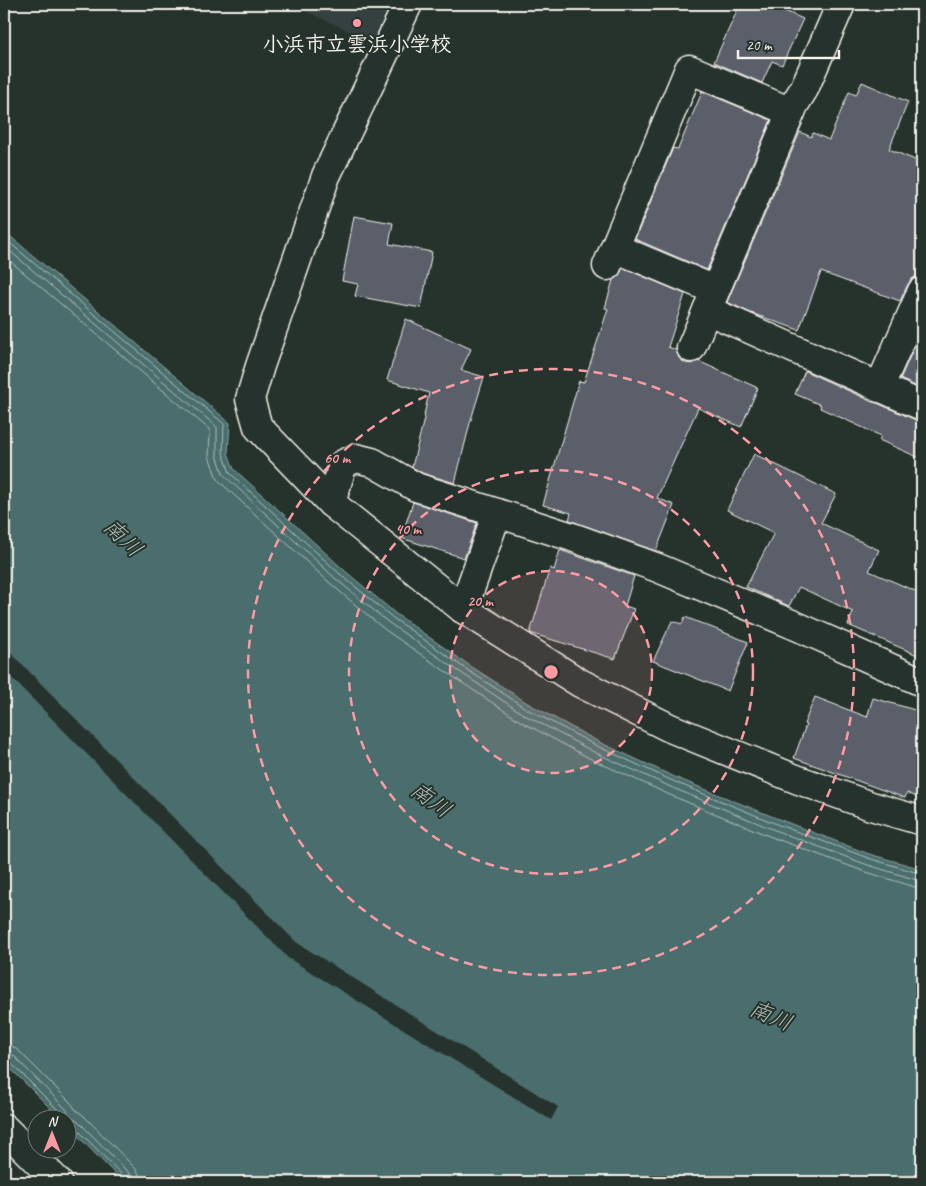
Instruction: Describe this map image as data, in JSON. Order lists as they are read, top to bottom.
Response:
{
  "water": ["南川"],
  "places": ["小浜市立雲浜小学校"],
  "scale_bar": "20 m",
  "north": "top",
  "rings": ["60 m", "40 m", "20 m"]
}
